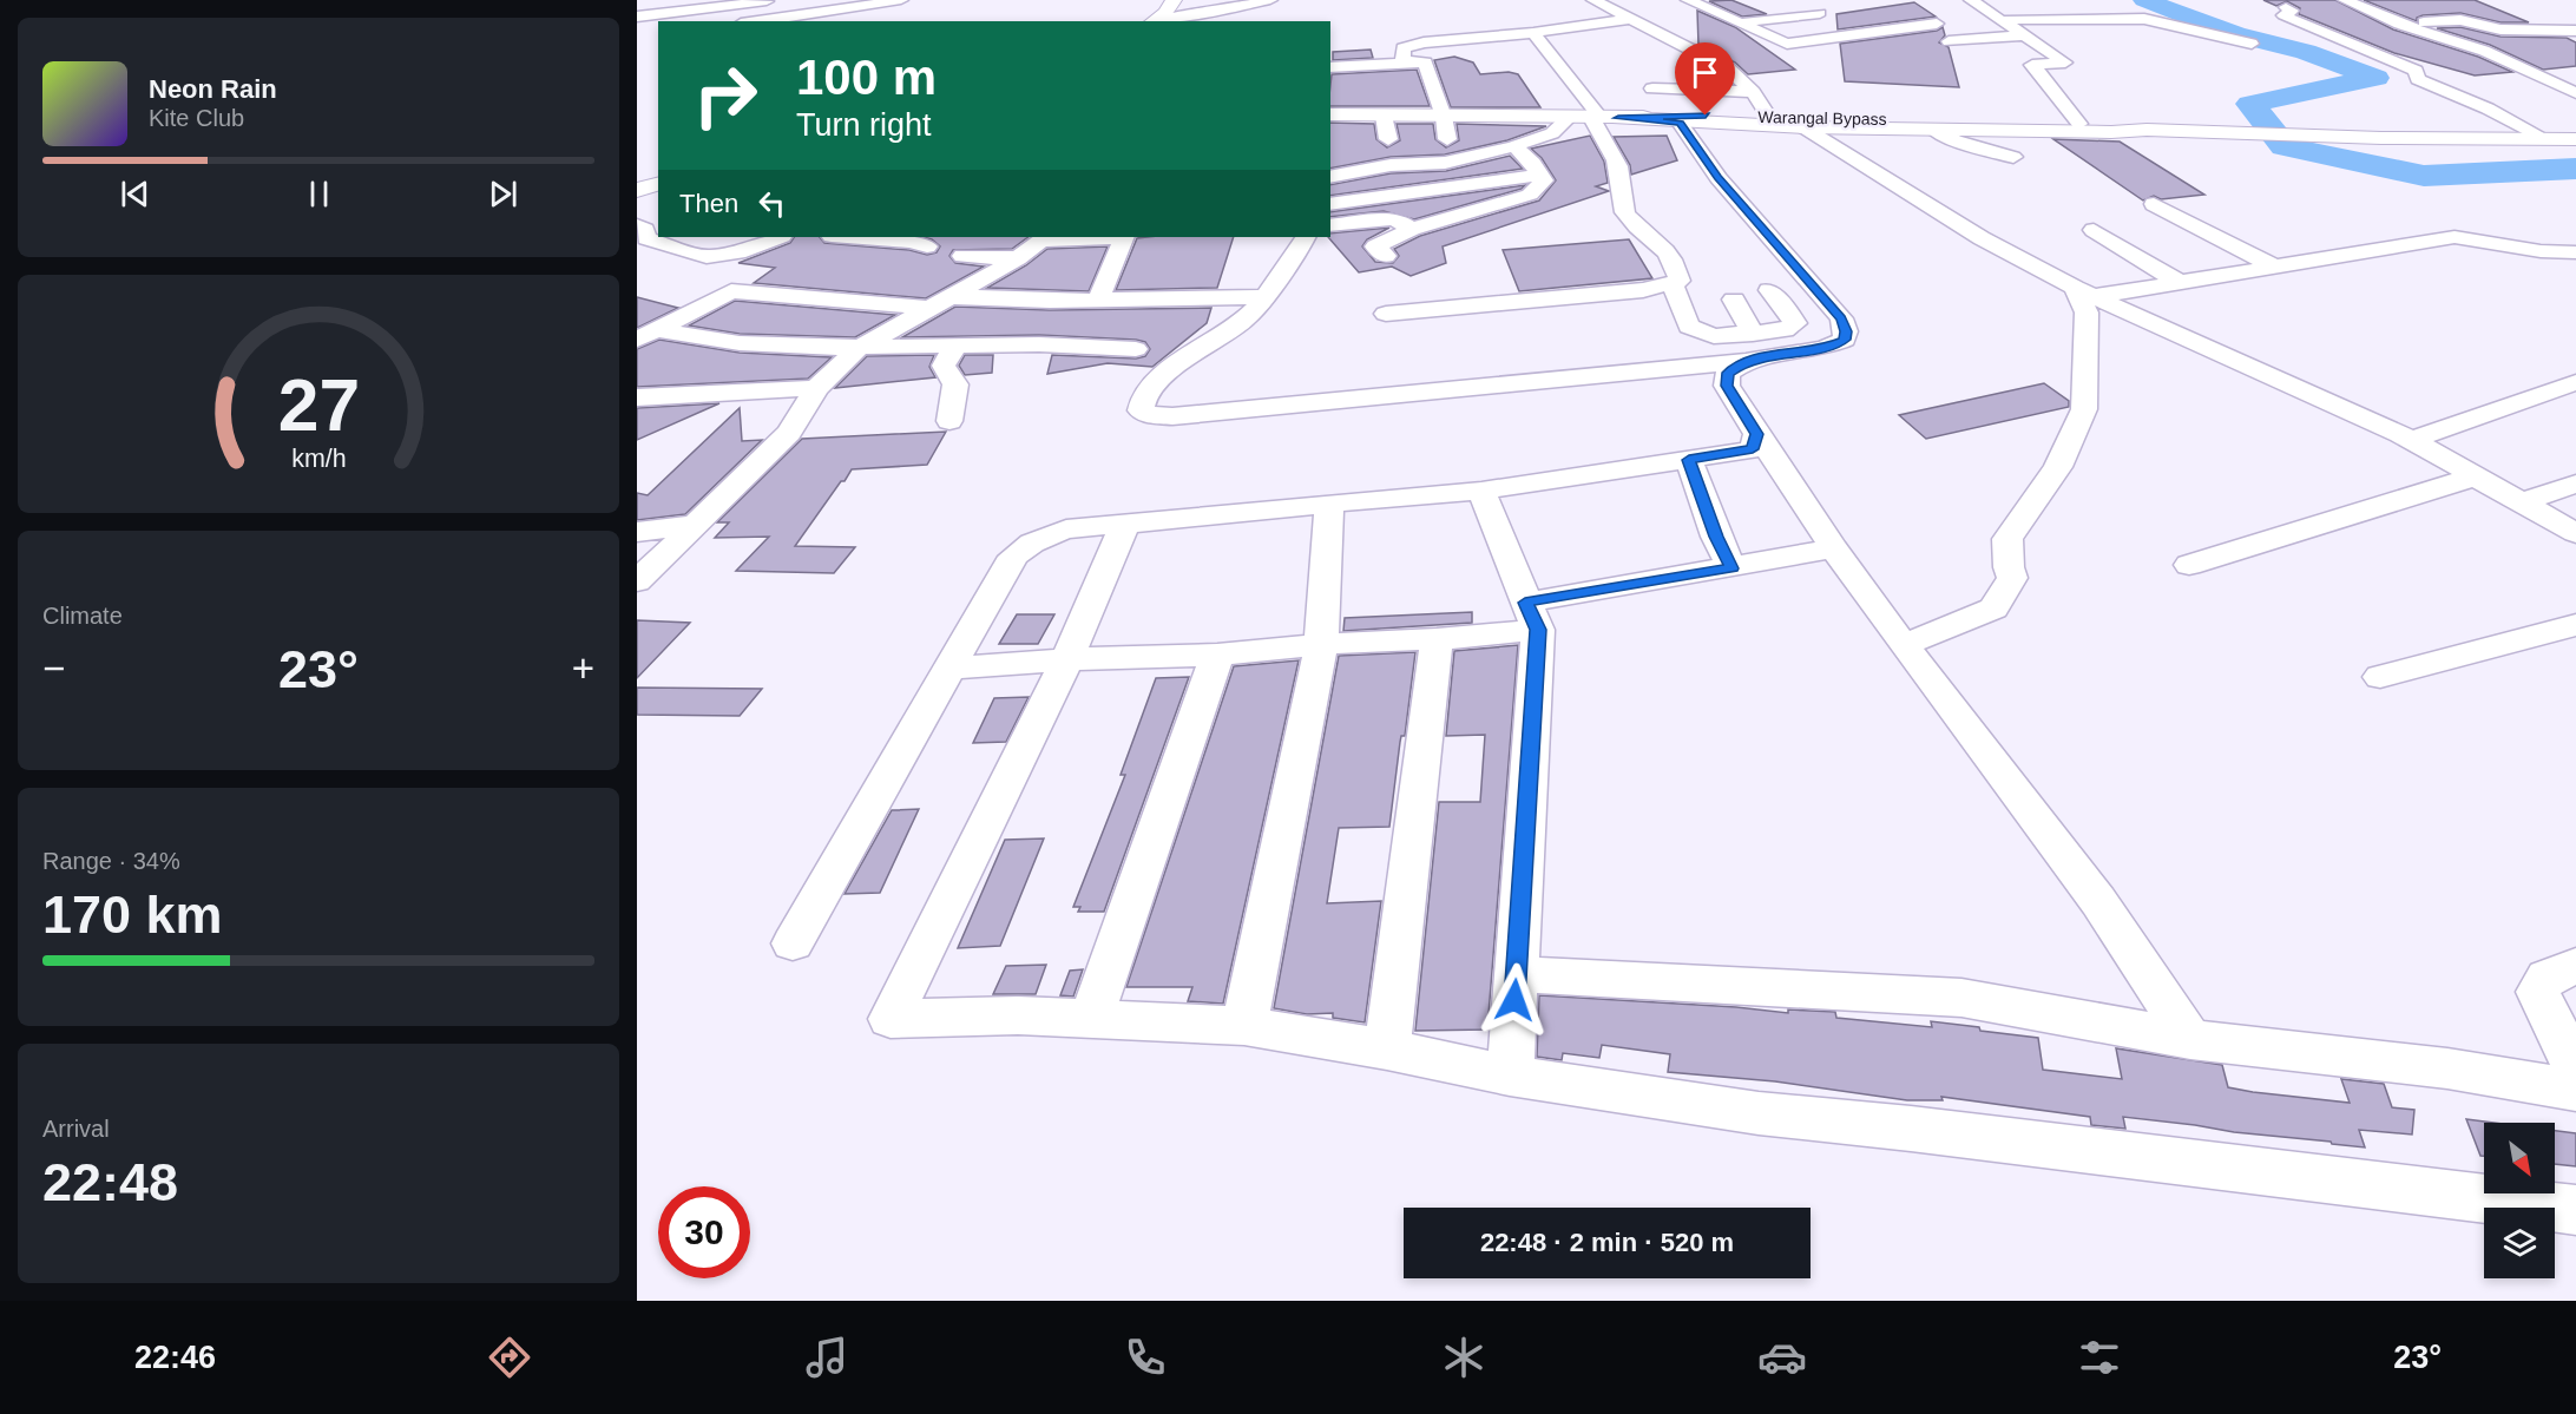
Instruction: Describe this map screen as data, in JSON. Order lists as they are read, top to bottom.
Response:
{
  "streets": {
    "main road": ["Warangal Bypass"]
  },
  "north": "bottom right",
  "page": {
    "turn": ["100 m", "Turn right"],
    "song": ["Neon Rain", "Kite Club"],
    "then": "Then",
    "tile": [
      "Climate",
      ["Range · 34%", "170 km"],
      ["Arrival", "22:48"]
    ],
    "heat": ["−", "23°", "+"],
    "limit": "30",
    "trip": "22:48 · 2 min · 520 m",
    "tabs": ["22:46", "23°"],
    "gauge": ["27", "km/h"]
  }
}
